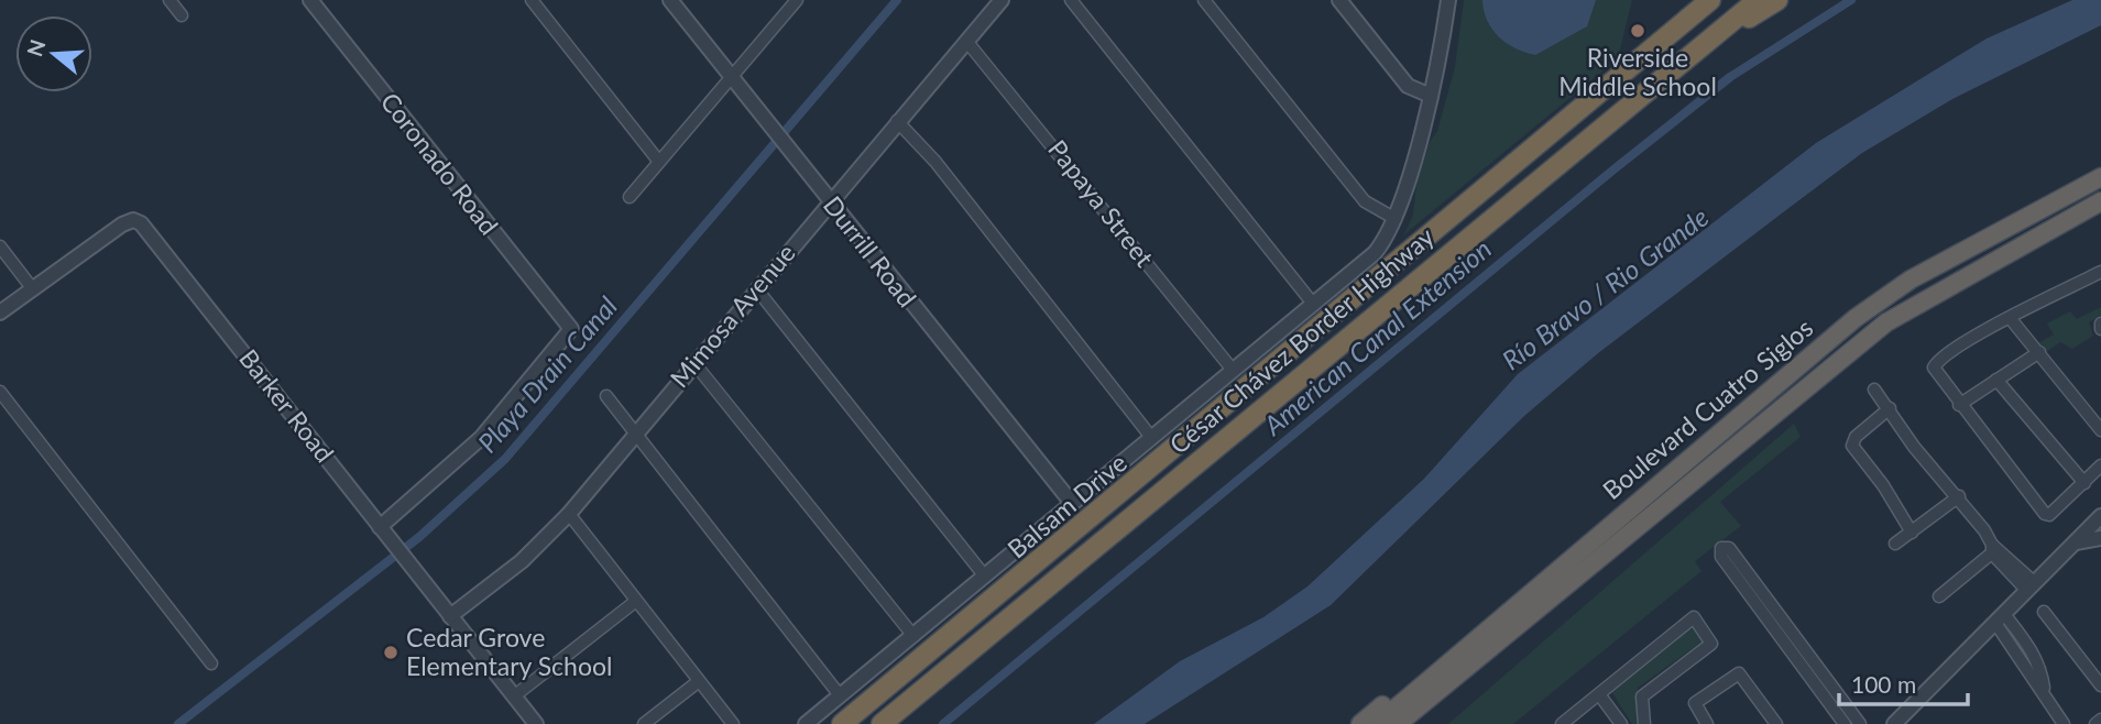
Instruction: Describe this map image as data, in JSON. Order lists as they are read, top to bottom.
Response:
{
  "streets": {
    "highway": ["César Chávez Border Highway", "Boulevard Cuatro Siglos"],
    "street": [
      "Coronado Road",
      "Papaya Street",
      "Durrill Road",
      "Mimosa Avenue",
      "Barker Road",
      "Balsam Drive"
    ]
  },
  "crossings": [
    ["Coronado Road", "Barker Road"],
    ["Papaya Street", "Mimosa Avenue"],
    ["Papaya Street", "Balsam Drive"],
    ["Durrill Road", "Mimosa Avenue"],
    ["Durrill Road", "Balsam Drive"],
    ["Mimosa Avenue", "Barker Road"]
  ],
  "water": ["Río Bravo / Rio Grande", "American Canal Extension", "Playa Drain Canal"],
  "places": ["Riverside Middle School", "Cedar Grove Elementary School"],
  "scale_bar": "100 m",
  "north": "left"
}
